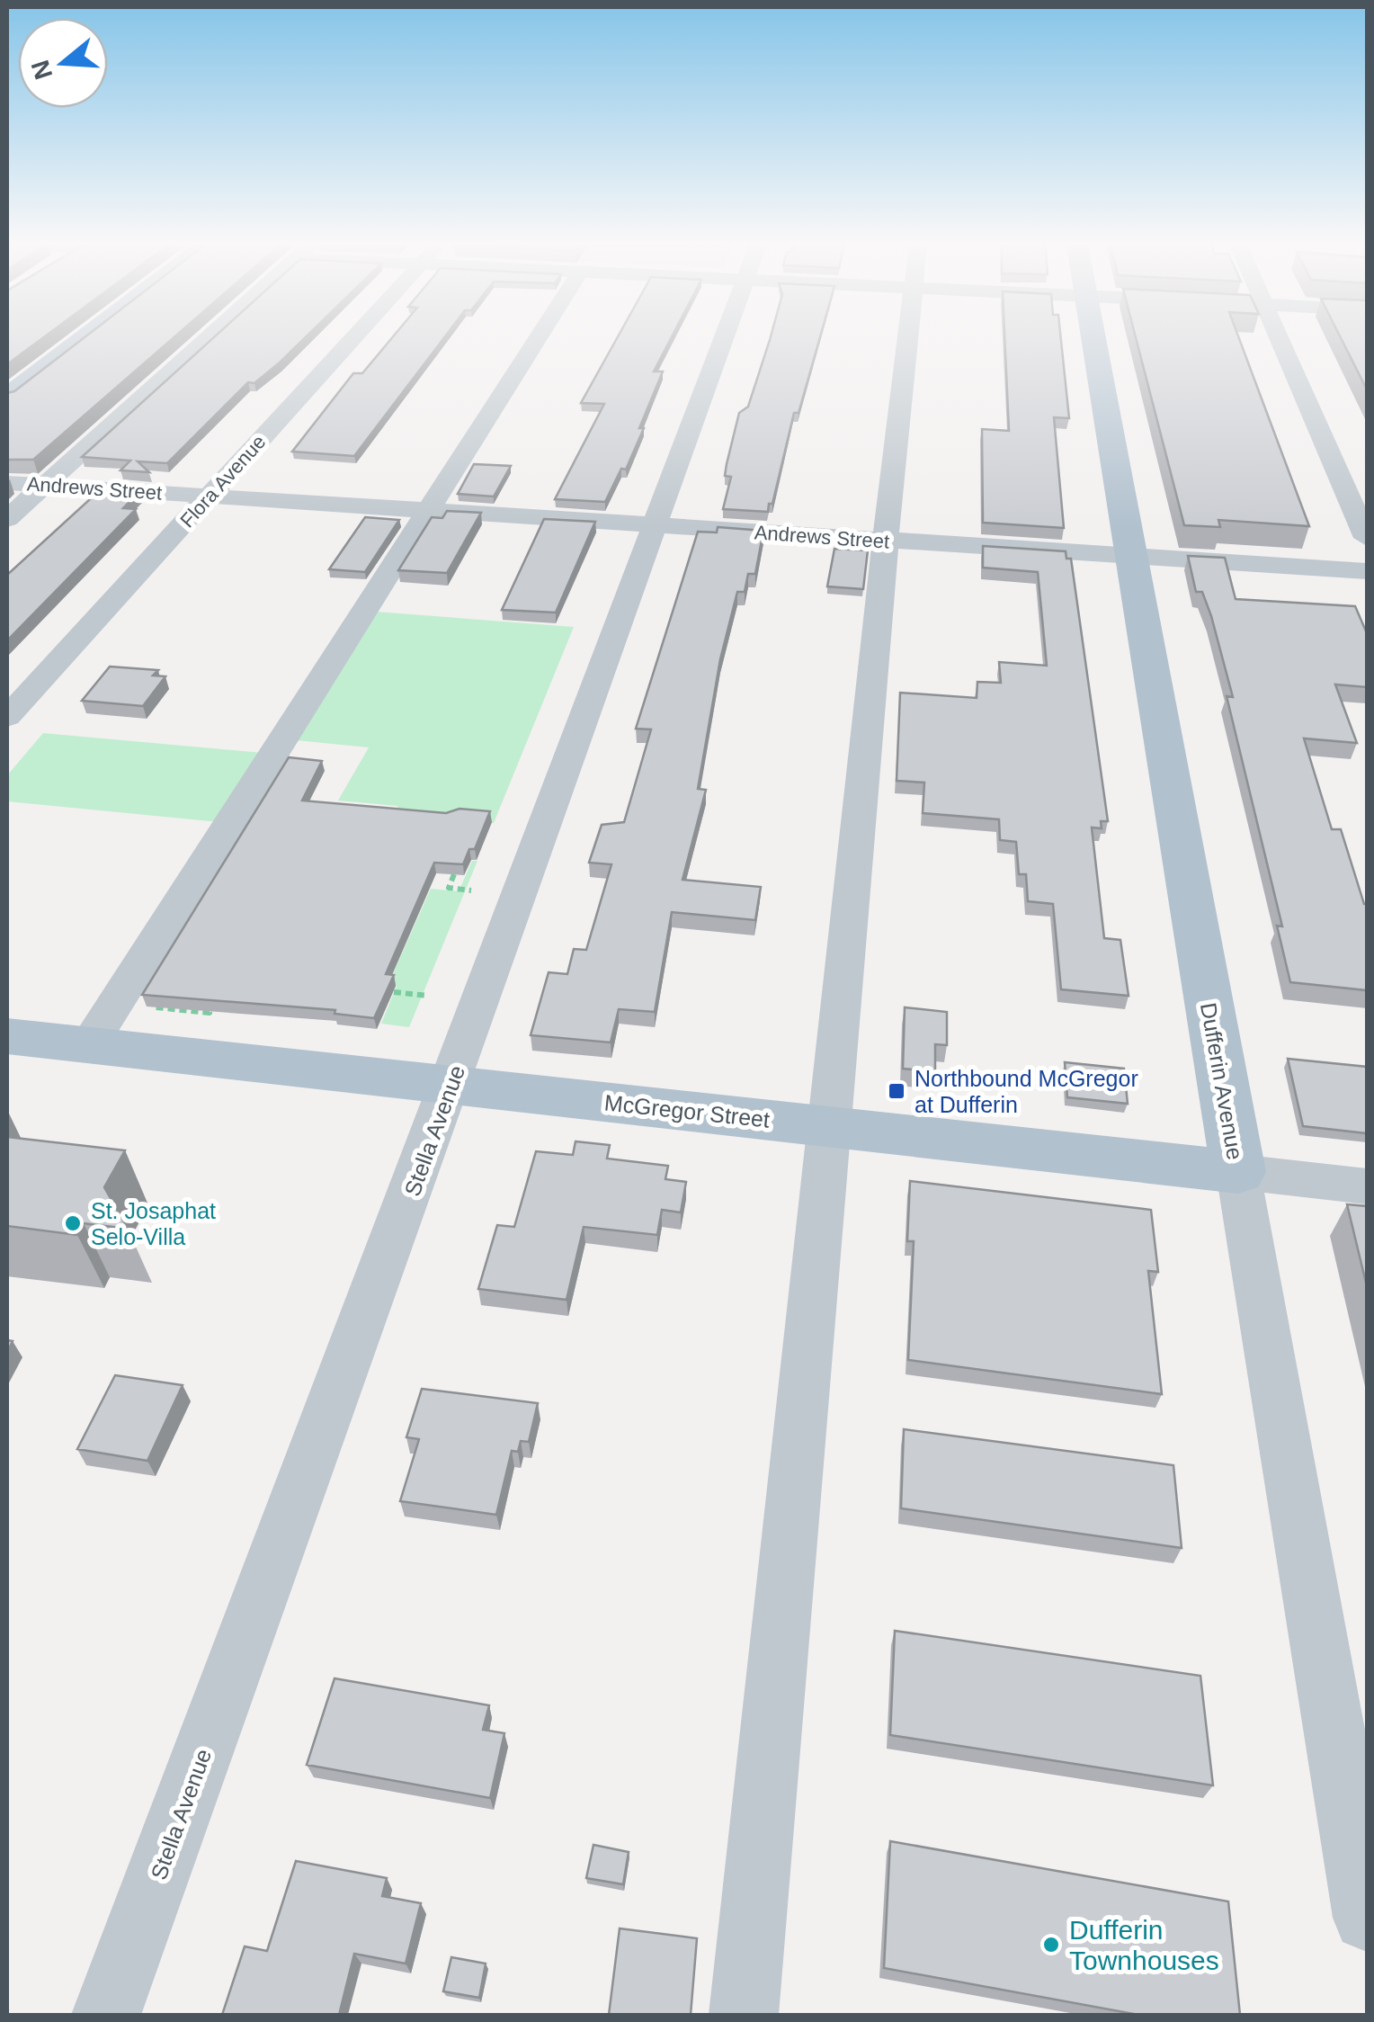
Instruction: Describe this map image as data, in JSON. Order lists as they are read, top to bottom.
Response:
{
  "streets": {
    "main road": ["Dufferin Avenue", "McGregor Street"],
    "street": ["Flora Avenue", "Andrews Street", "Stella Avenue"]
  },
  "crossings": [
    ["Flora Avenue", "Andrews Street"],
    ["Andrews Street", "Dufferin Avenue"],
    ["Andrews Street", "Stella Avenue"],
    ["Dufferin Avenue", "McGregor Street"],
    ["McGregor Street", "Stella Avenue"]
  ],
  "places": {
    "transit": ["Northbound McGregor at Dufferin"],
    "other": ["St. Josaphat Selo-Villa", "Dufferin Townhouses"]
  },
  "north": "left"
}
